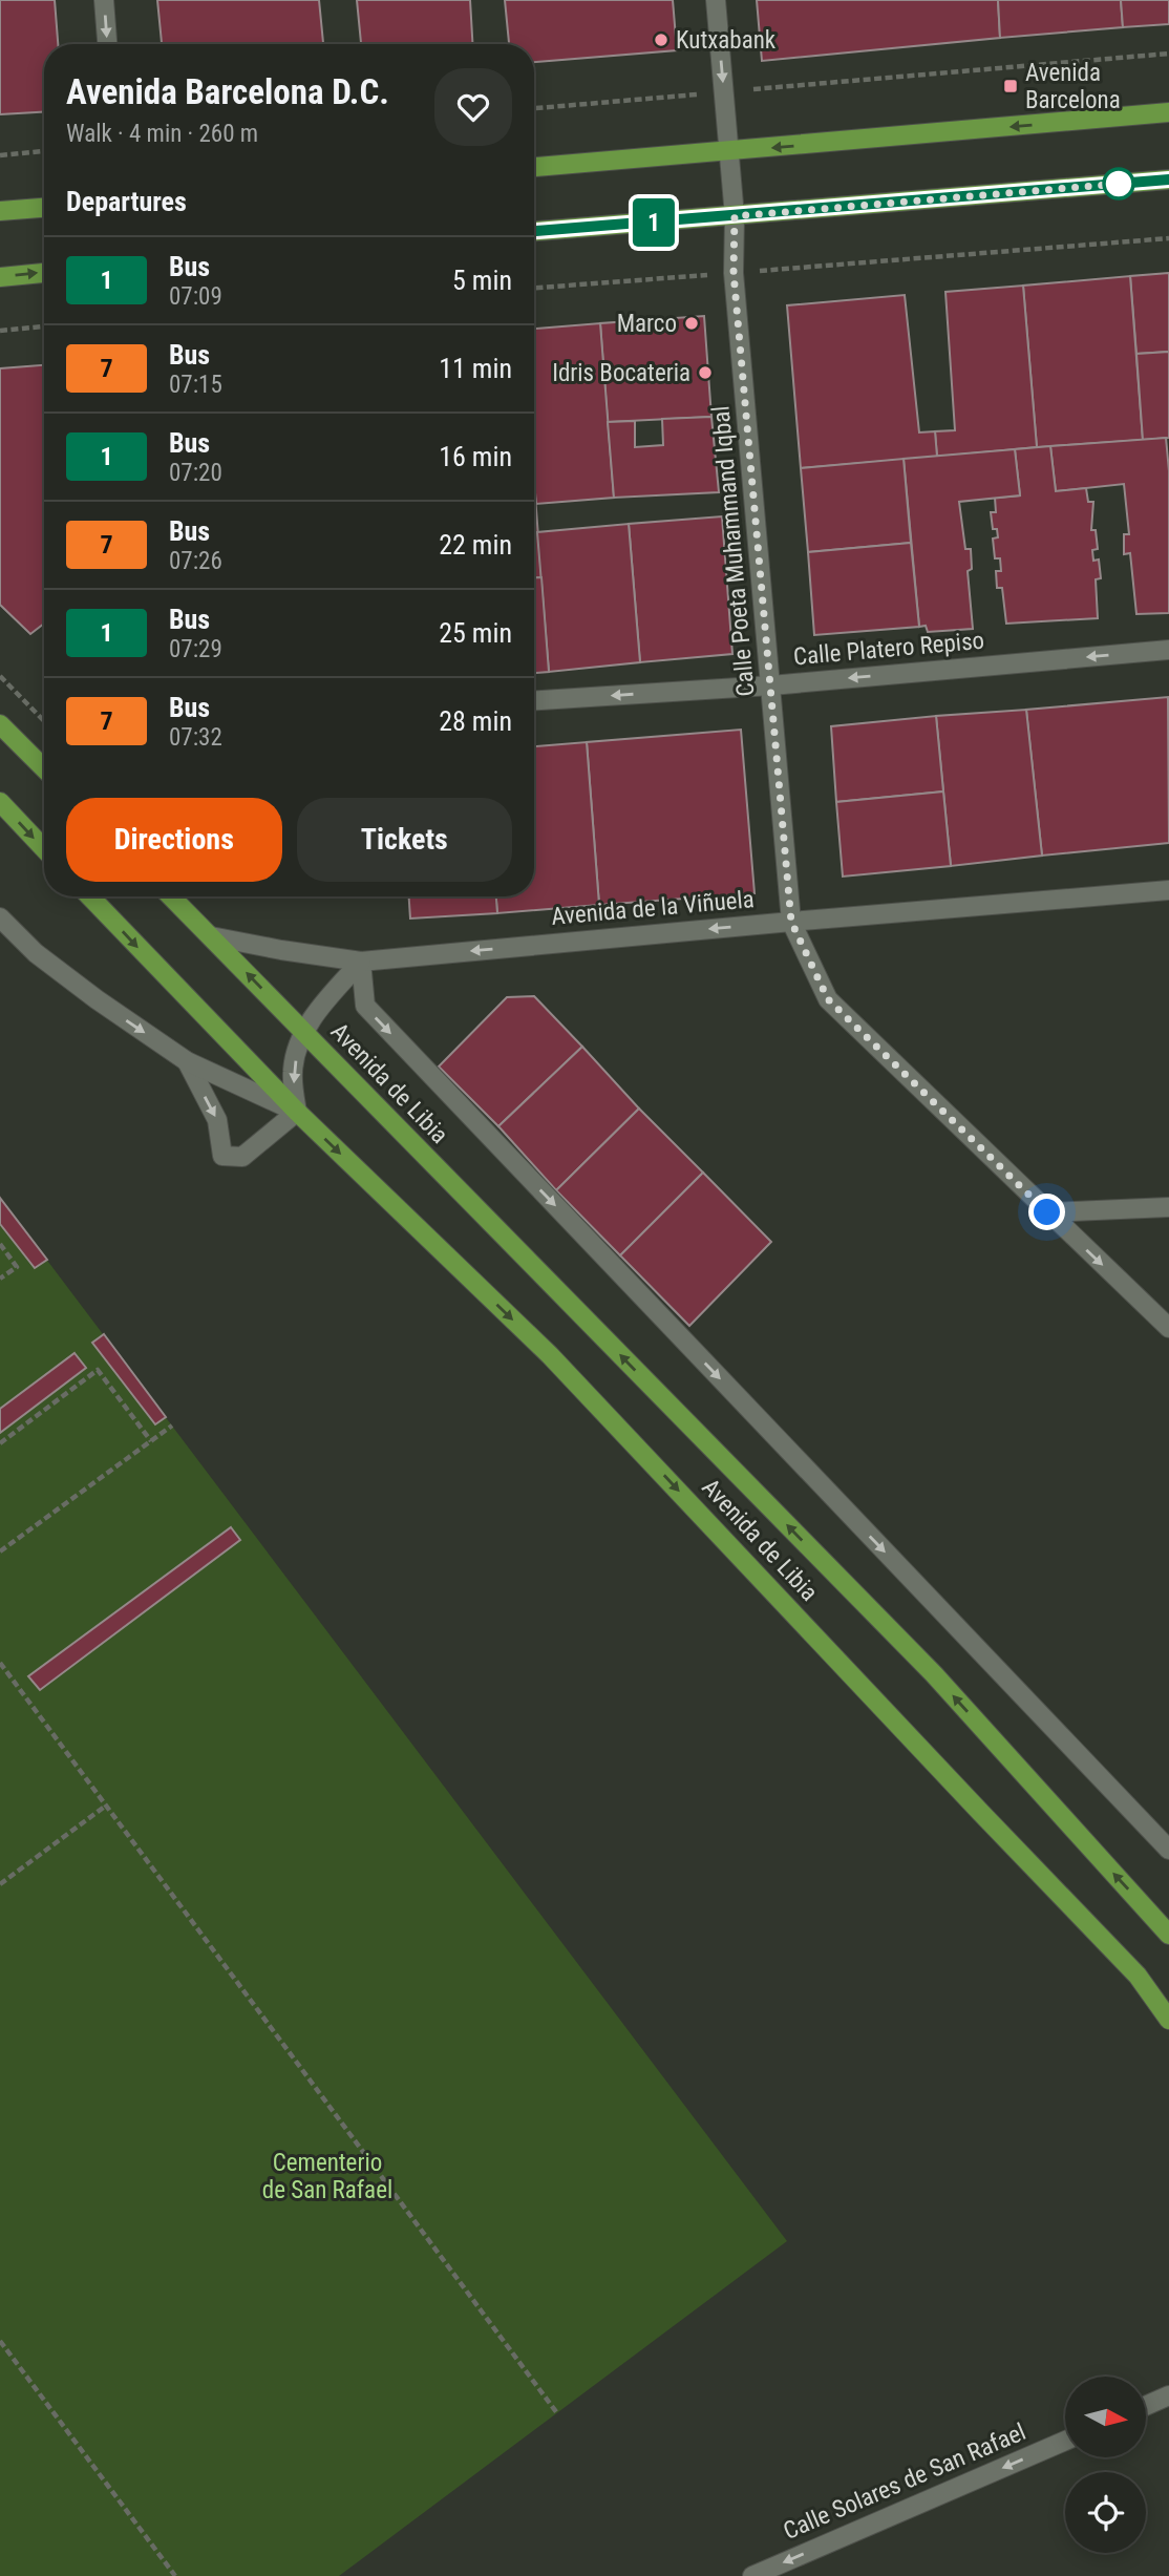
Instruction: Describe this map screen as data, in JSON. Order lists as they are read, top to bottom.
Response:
{
  "streets": {
    "main road": ["Avenida de Libia"],
    "street": [
      "Calle Poeta Muhammand Iqbal",
      "Calle Platero Repiso",
      "Avenida de la Viñuela",
      "Calle Solares de San Rafael"
    ]
  },
  "crossings": [
    ["Calle Poeta Muhammand Iqbal", "Calle Platero Repiso"],
    ["Calle Poeta Muhammand Iqbal", "Avenida de la Viñuela"],
    ["Avenida de la Viñuela", "Avenida de Libia"]
  ],
  "one_way": ["Calle Platero Repiso", "Avenida de la Viñuela", "Calle Solares de San Rafael"],
  "parks": ["Cementerio de San Rafael"],
  "places": {
    "other": ["Kutxabank", "Marco", "Idris Bocateria"],
    "transit": ["Avenida Barcelona"]
  },
  "lines": ["bus line 1"],
  "north": "right",
  "page": {
    "on_map": "1",
    "heading": [
      ["Avenida Barcelona D.C.", "Walk · 4 min · 260 m"],
      "Departures"
    ],
    "list": [
      {
        "mark": "1",
        "name": "Bus",
        "note": "07:09",
        "value": "5 min"
      },
      {
        "mark": "7",
        "name": "Bus",
        "note": "07:15",
        "value": "11 min"
      },
      {
        "mark": "1",
        "name": "Bus",
        "note": "07:20",
        "value": "16 min"
      },
      {
        "mark": "7",
        "name": "Bus",
        "note": "07:26",
        "value": "22 min"
      },
      {
        "mark": "1",
        "name": "Bus",
        "note": "07:29",
        "value": "25 min"
      },
      {
        "mark": "7",
        "name": "Bus",
        "note": "07:32",
        "value": "28 min"
      }
    ],
    "buttons": ["Directions", "Tickets"]
  }
}
